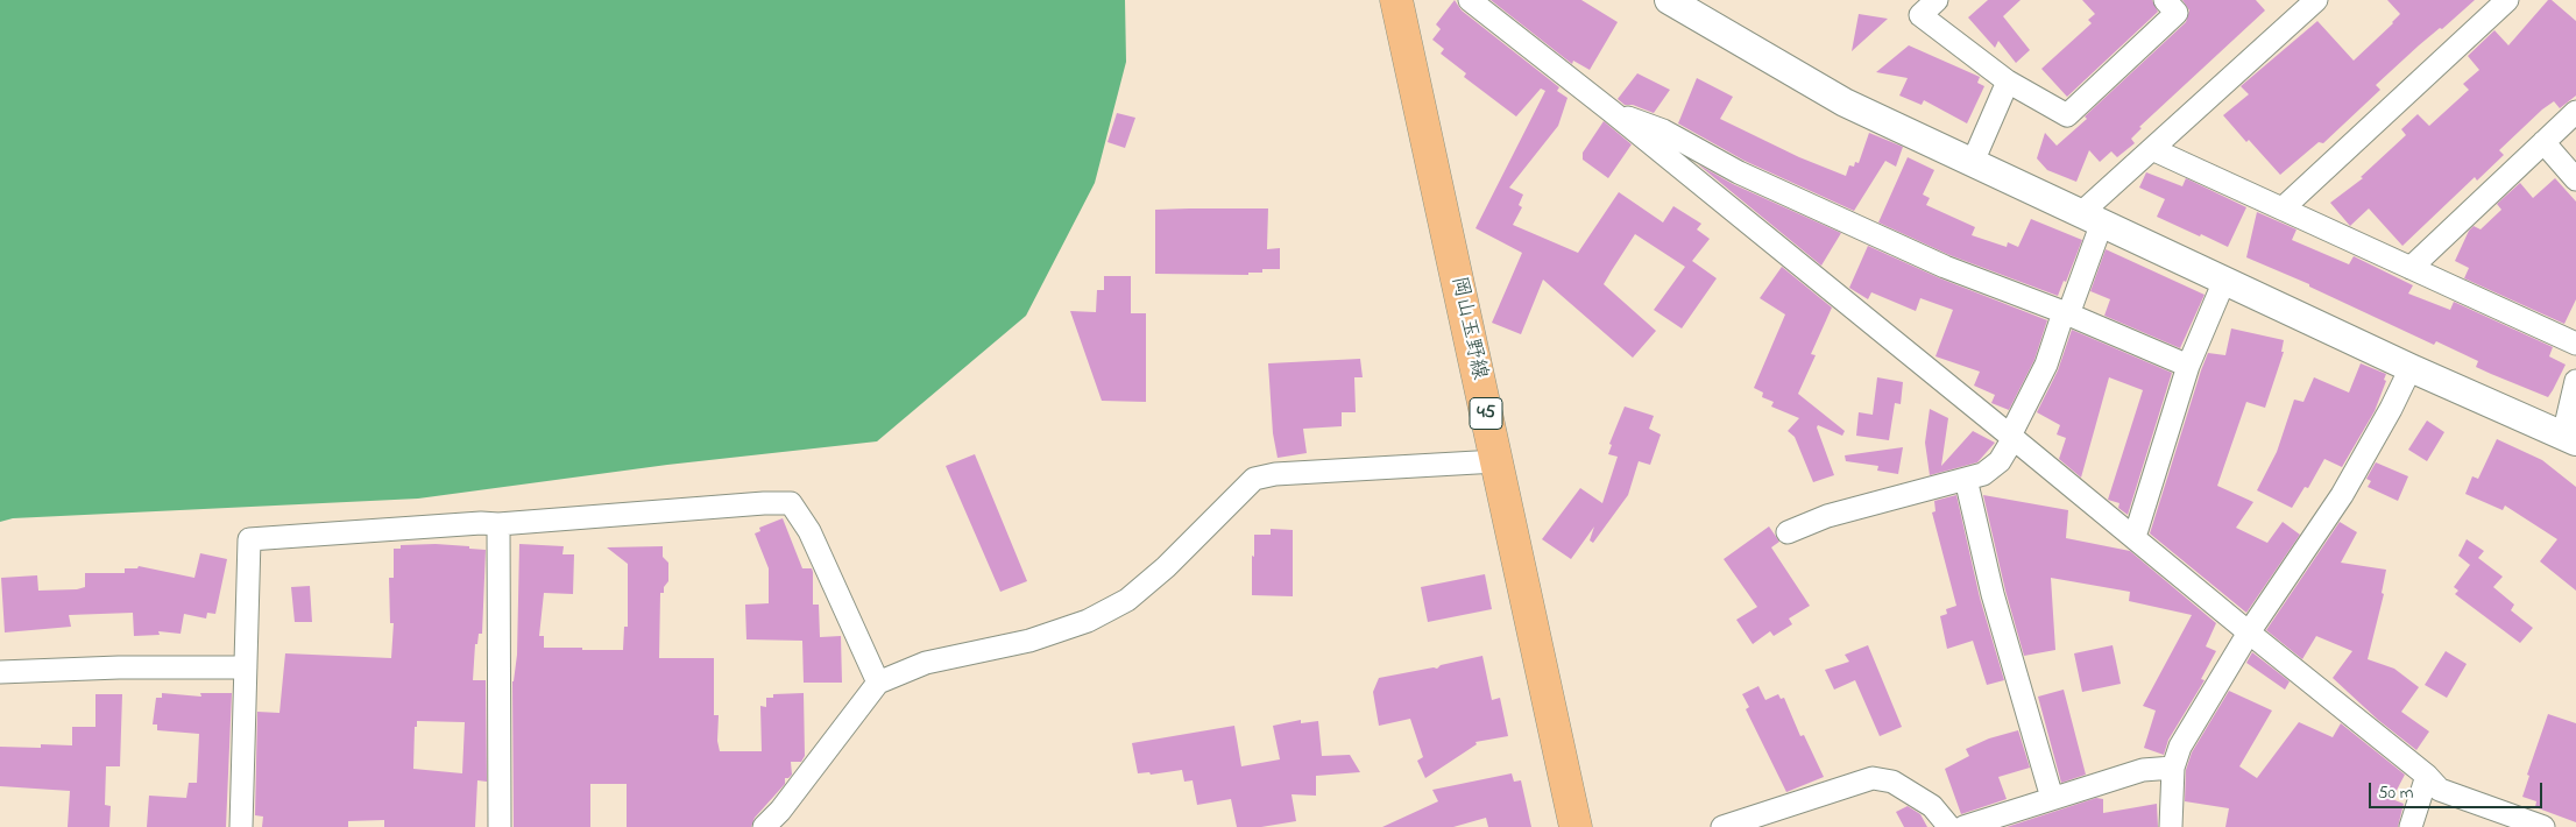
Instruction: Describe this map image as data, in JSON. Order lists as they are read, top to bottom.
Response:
{
  "streets": {
    "main road": ["岡山玉野線", "45"]
  },
  "scale_bar": "50 m"
}
